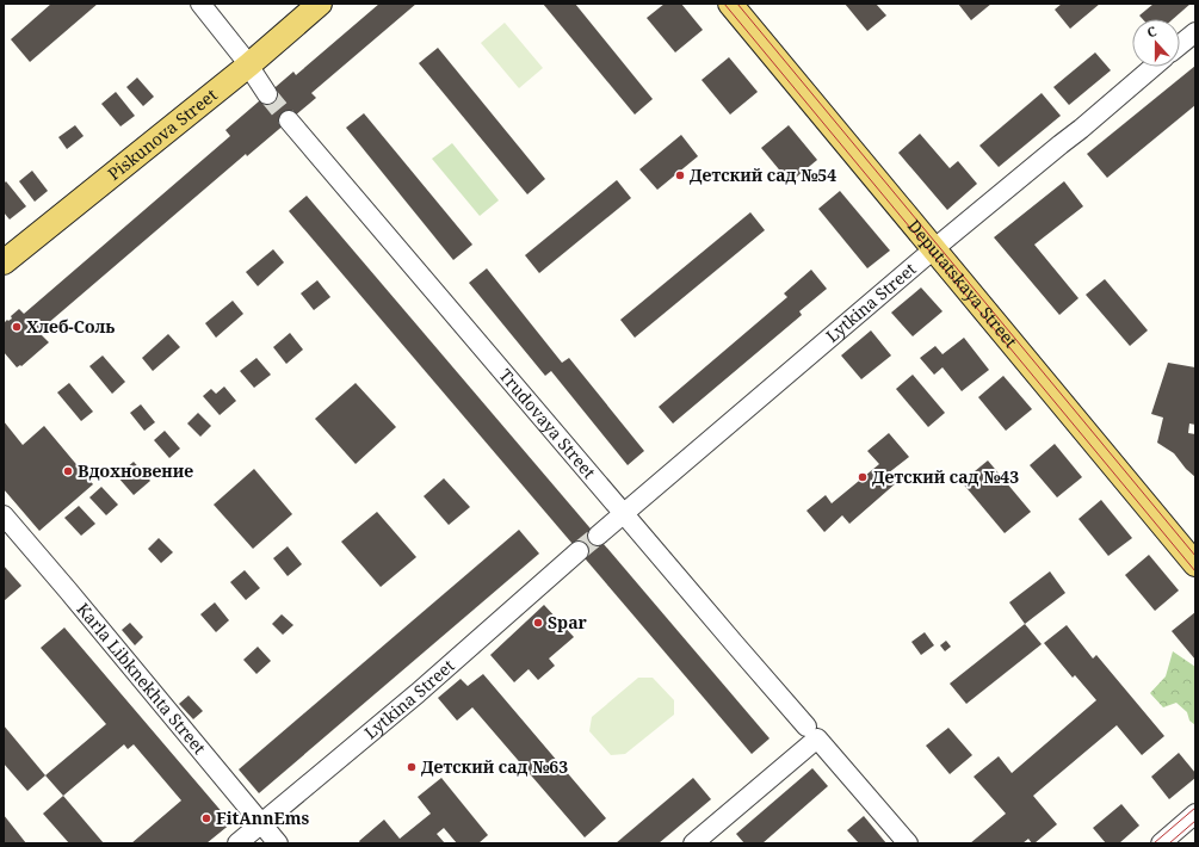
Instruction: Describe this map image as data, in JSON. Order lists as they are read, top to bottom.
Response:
{
  "streets": {
    "main road": ["Piskunova Street", "Deputatskaya Street"],
    "street": ["Lytkina Street", "Trudovaya Street", "Karla Libknekhta Street"]
  },
  "crossings": [
    ["Deputatskaya Street", "Lytkina Street"],
    ["Lytkina Street", "Trudovaya Street"],
    ["Lytkina Street", "Karla Libknekhta Street"]
  ],
  "places": [
    "Детский сад №54",
    "Хлеб-Соль",
    "Вдохновение",
    "Детский сад №43",
    "Spar",
    "Детский сад №63",
    "FitAnnEms"
  ],
  "north": "top"
}
